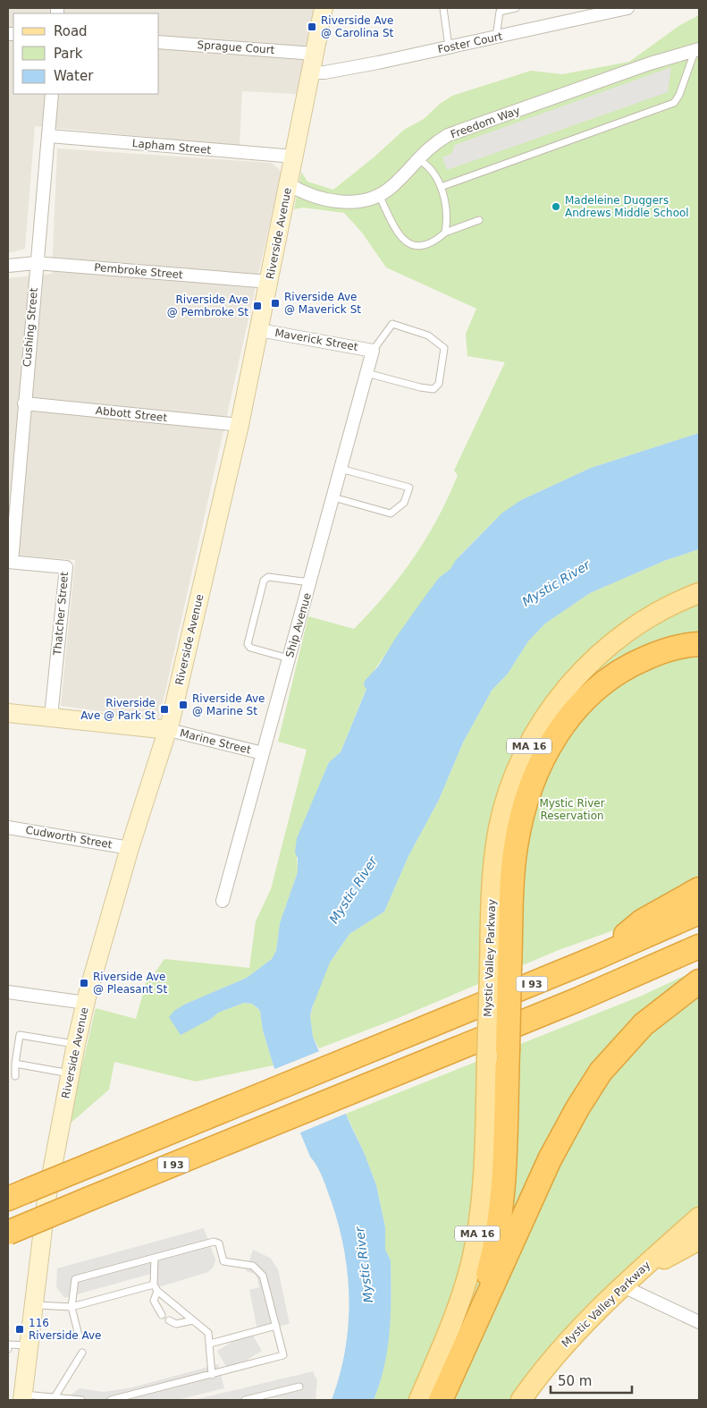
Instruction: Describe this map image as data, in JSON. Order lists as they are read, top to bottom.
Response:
{
  "streets": {
    "highway": ["I 93"],
    "main road": ["Riverside Avenue", "MA 16", "Mystic Valley Parkway"],
    "street": [
      "Foster Court",
      "Sprague Court",
      "Freedom Way",
      "Lapham Street",
      "Pembroke Street",
      "Cushing Street",
      "Maverick Street",
      "Abbott Street",
      "Thatcher Street",
      "Ship Avenue",
      "Marine Street",
      "Cudworth Street"
    ]
  },
  "crossings": [
    ["Foster Court", "Riverside Avenue"],
    ["Sprague Court", "Riverside Avenue"],
    ["Freedom Way", "Riverside Avenue"],
    ["Lapham Street", "Riverside Avenue"],
    ["Lapham Street", "Cushing Street"],
    ["Riverside Avenue", "Pembroke Street"],
    ["Riverside Avenue", "Maverick Street"],
    ["Riverside Avenue", "Abbott Street"],
    ["Riverside Avenue", "Marine Street"],
    ["Riverside Avenue", "Cudworth Street"],
    ["Pembroke Street", "Cushing Street"],
    ["Cushing Street", "Abbott Street"],
    ["Cushing Street", "Thatcher Street"],
    ["Maverick Street", "Ship Avenue"],
    ["Ship Avenue", "Marine Street"]
  ],
  "water": ["Mystic River"],
  "parks": ["Mystic River Reservation"],
  "places": {
    "transit": [
      "Riverside Ave @ Carolina St",
      "Riverside Ave @ Maverick St",
      "Riverside Ave @ Pembroke St",
      "Riverside Ave @ Marine St",
      "Riverside Ave @ Park St",
      "Riverside Ave @ Pleasant St",
      "116 Riverside Ave"
    ],
    "other": ["Madeleine Duggers Andrews Middle School"]
  },
  "legend": ["Road", "Park", "Water"],
  "scale_bar": "50 m"
}
